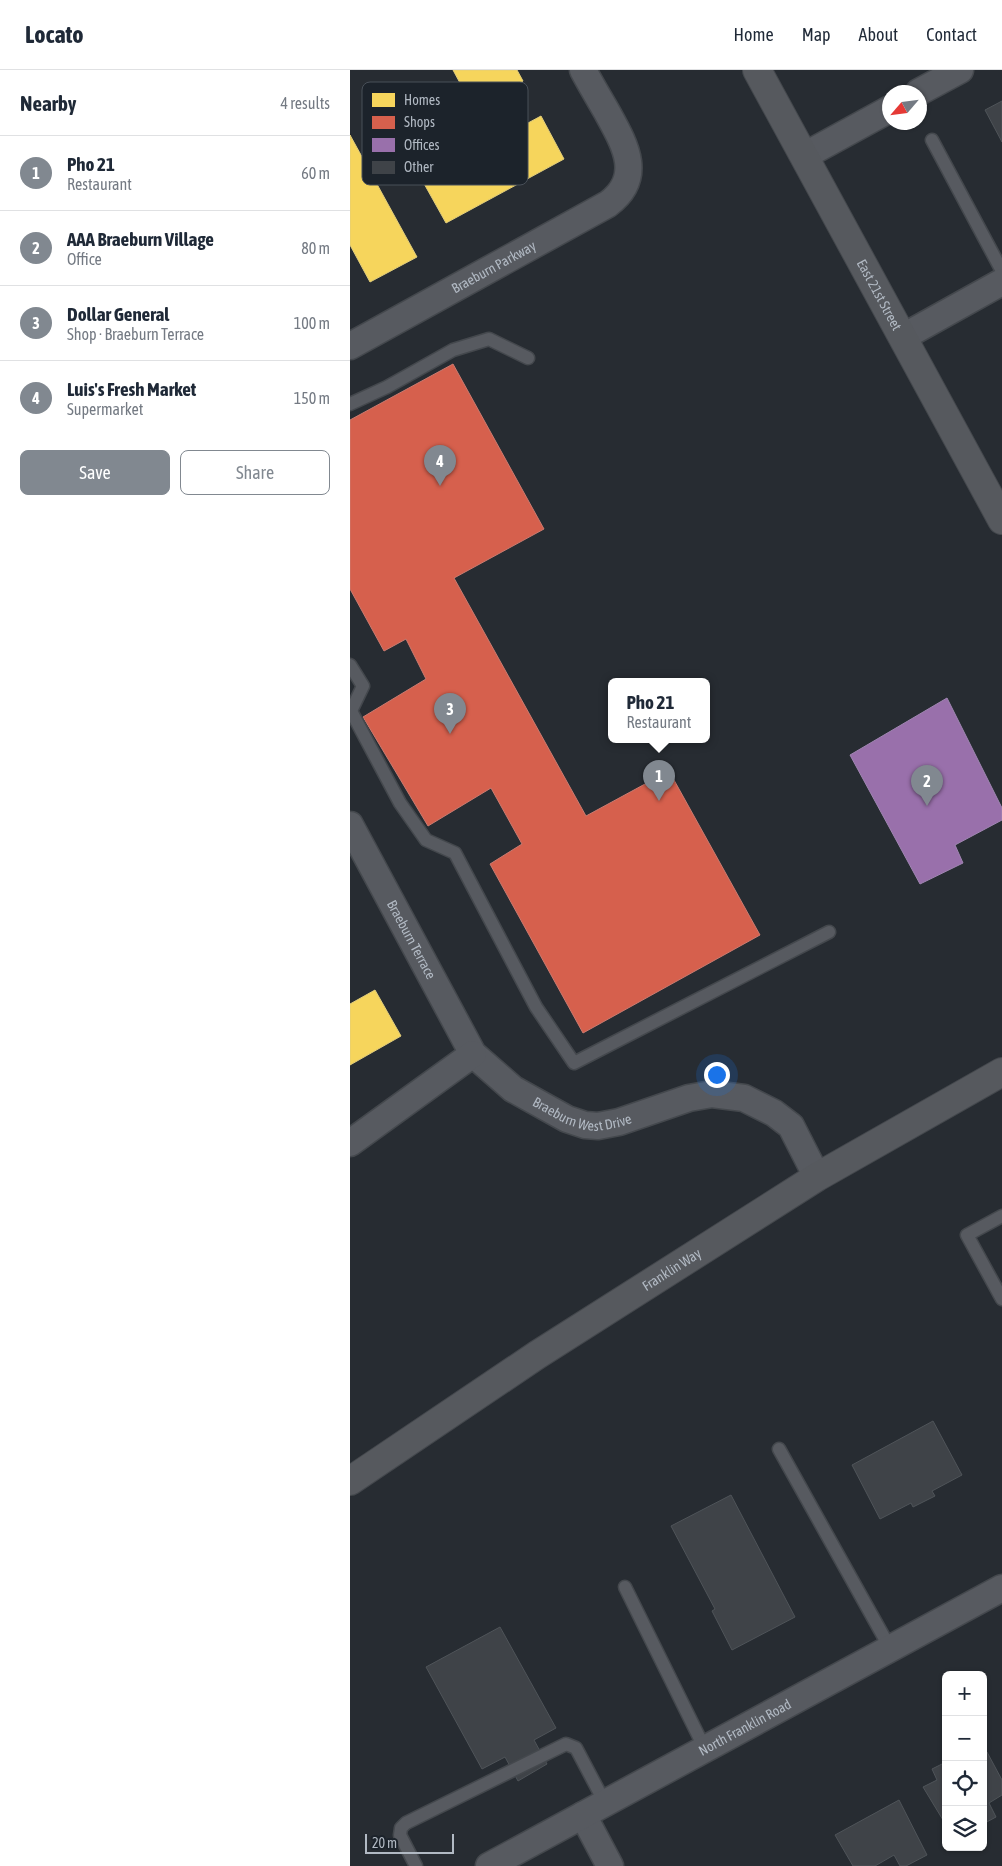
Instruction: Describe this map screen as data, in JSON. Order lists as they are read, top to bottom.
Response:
{
  "streets": {
    "main road": ["East 21st Street", "Franklin Way"],
    "street": [
      "Braeburn Parkway",
      "Braeburn Terrace",
      "Braeburn West Drive",
      "North Franklin Road"
    ]
  },
  "crossings": [
    ["Braeburn Terrace", "Braeburn West Drive"],
    ["Braeburn West Drive", "Franklin Way"]
  ],
  "legend": [
    "Homes",
    "Shops",
    "Offices",
    "Other"
  ],
  "scale_bar": "20 m",
  "north": "bottom left",
  "page": {
    "header": "Locato",
    "nav": [
      "Home",
      "Map",
      "About",
      "Contact"
    ],
    "heading": ["Nearby", "4 results"],
    "list": [
      {
        "mark": "1",
        "name": "Pho 21",
        "note": "Restaurant",
        "value": "60 m"
      },
      {
        "mark": "2",
        "name": "AAA Braeburn Village",
        "note": "Office",
        "value": "80 m"
      },
      {
        "mark": "3",
        "name": "Dollar General",
        "note": "Shop · Braeburn Terrace",
        "value": "100 m"
      },
      {
        "mark": "4",
        "name": "Luis's Fresh Market",
        "note": "Supermarket",
        "value": "150 m"
      }
    ],
    "buttons": ["Save", "Share"],
    "pins": [
      "4",
      "3",
      "1",
      "2"
    ],
    "popup": ["Pho 21", "Restaurant"],
    "map_buttons": ["+", "−"],
    "scale": "20 m"
  }
}
